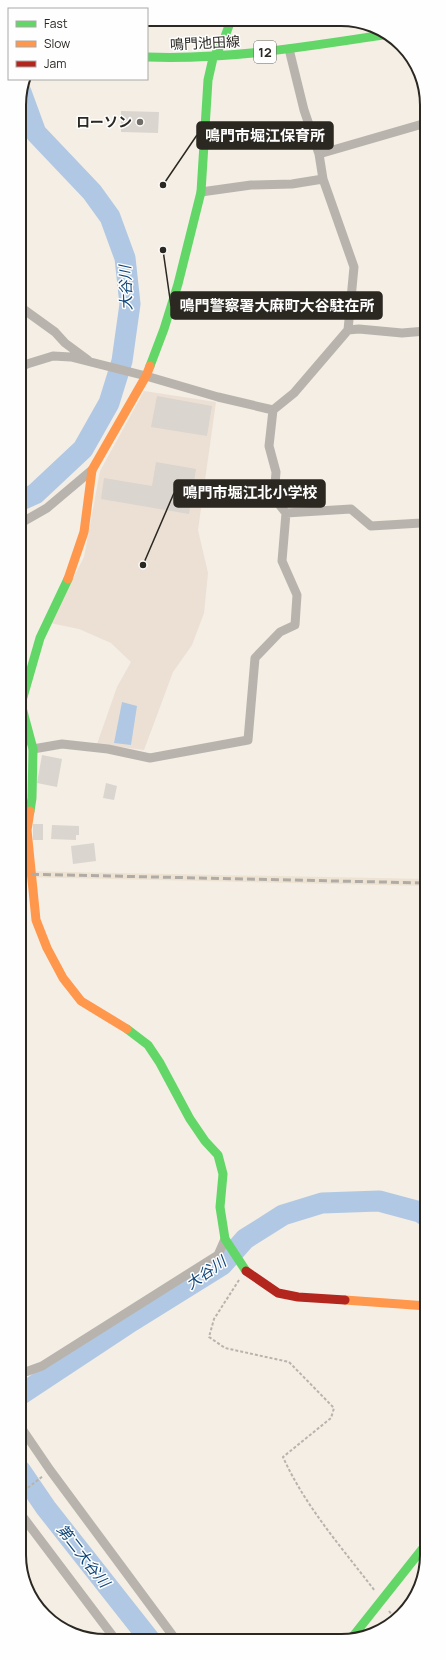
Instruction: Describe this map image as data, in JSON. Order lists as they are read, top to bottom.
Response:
{
  "streets": {
    "street": ["鳴門池田線", "12"]
  },
  "water": ["大谷川", "第二大谷川"],
  "places": [
    "ローソン",
    "鳴門市堀江保育所",
    "鳴門警察署大麻町大谷駐在所",
    "鳴門市堀江北小学校"
  ],
  "legend": ["Fast", "Slow", "Jam"]
}
